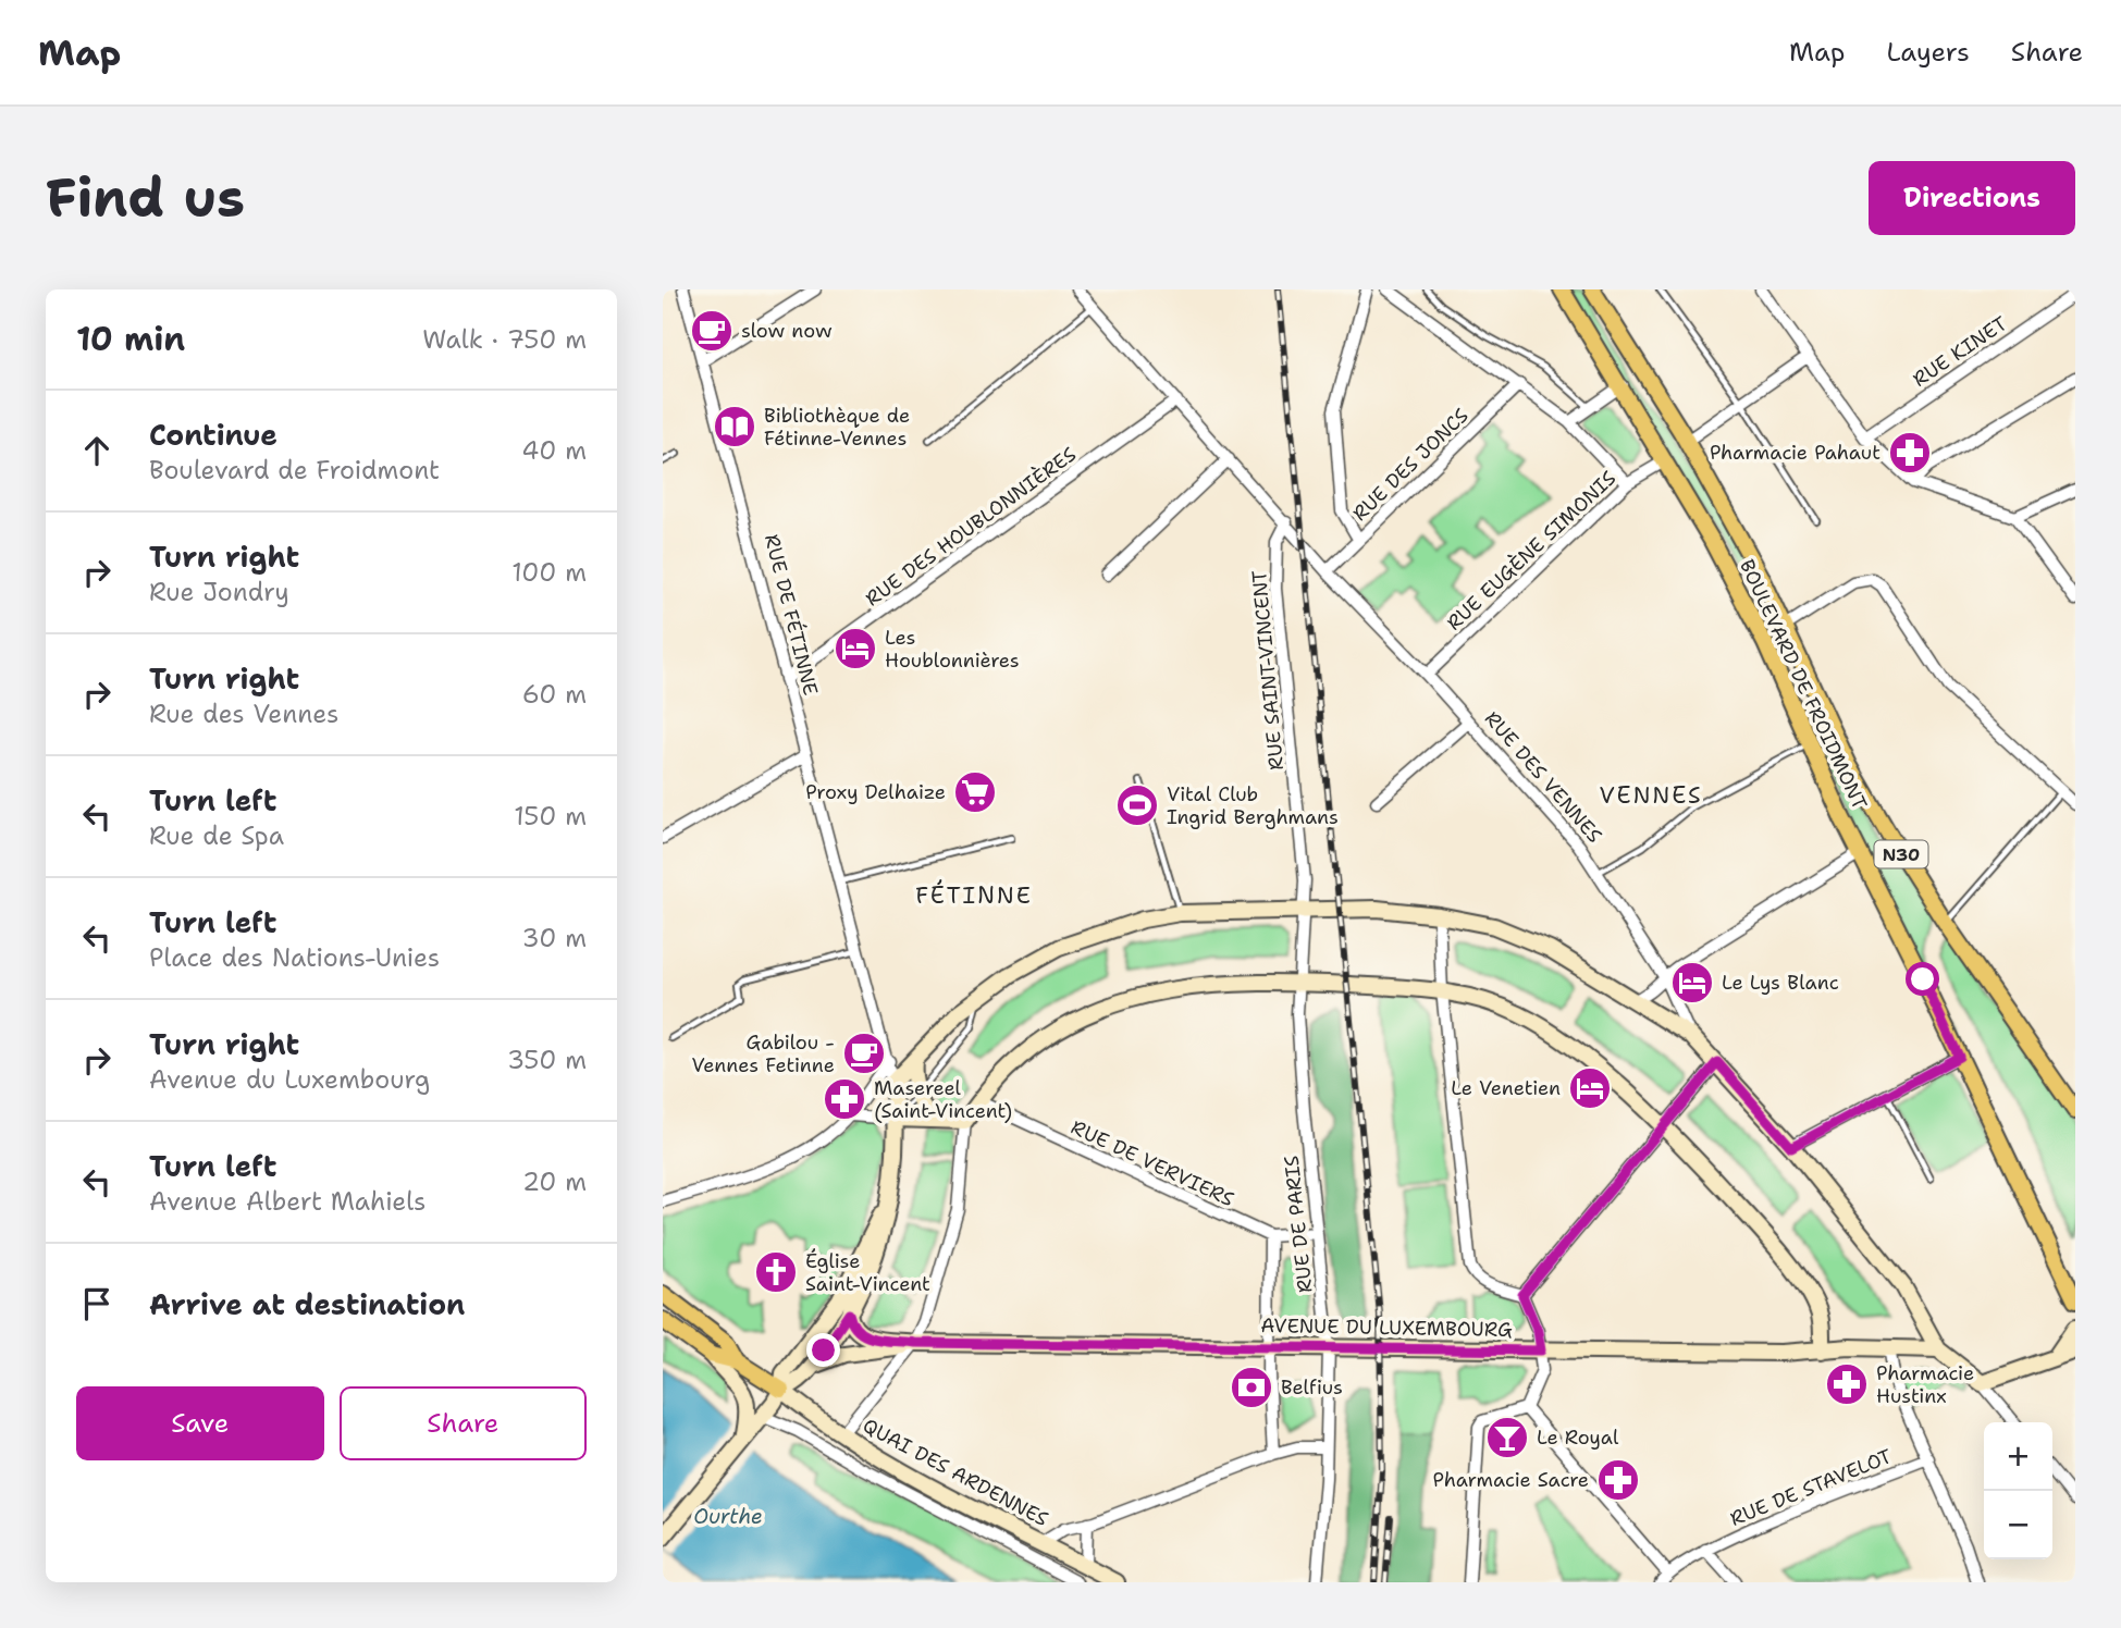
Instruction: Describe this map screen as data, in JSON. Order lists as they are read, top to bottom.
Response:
{
  "streets": {
    "main road": ["BOULEVARD DE FROIDMONT", "N30"],
    "street": [
      "RUE KINET",
      "RUE DES JONCS",
      "RUE DES HOUBLONNIÈRES",
      "RUE EUGÈNE SIMONIS",
      "RUE DE FÉTINNE",
      "RUE SAINT-VINCENT",
      "RUE DES VENNES",
      "RUE DE VERVIERS",
      "RUE DE PARIS",
      "AVENUE DU LUXEMBOURG",
      "QUAI DES ARDENNES",
      "RUE DE STAVELOT"
    ]
  },
  "crossings": [
    ["RUE DES JONCS", "RUE DES VENNES"],
    ["RUE DES HOUBLONNIÈRES", "RUE DE FÉTINNE"],
    ["RUE DES HOUBLONNIÈRES", "RUE DES VENNES"],
    ["RUE EUGÈNE SIMONIS", "BOULEVARD DE FROIDMONT"],
    ["RUE EUGÈNE SIMONIS", "RUE DES VENNES"],
    ["RUE EUGÈNE SIMONIS", "N30"],
    ["RUE SAINT-VINCENT", "RUE DES VENNES"],
    ["RUE SAINT-VINCENT", "RUE DE PARIS"],
    ["BOULEVARD DE FROIDMONT", "N30"],
    ["RUE DES VENNES", "AVENUE DU LUXEMBOURG"],
    ["RUE DE VERVIERS", "RUE DE PARIS"],
    ["RUE DE PARIS", "AVENUE DU LUXEMBOURG"]
  ],
  "districts": ["VENNES", "FÉTINNE"],
  "water": ["Ourthe"],
  "places": {
    "cafe": ["slow now", "Gabilou - Vennes Fetinne"],
    "library": ["Bibliothèque de Fétinne-Vennes"],
    "pharmacy": [
      "Pharmacie Pahaut",
      "Masereel (Saint-Vincent)",
      "Pharmacie Hustinx",
      "Pharmacie Sacre"
    ],
    "hotel": ["Les Houblonnières", "Le Lys Blanc", "Le Venetien"],
    "supermarket": ["Proxy Delhaize"],
    "sports": ["Vital Club Ingrid Berghmans"],
    "church": ["Église Saint-Vincent"],
    "bank": ["Belfius"],
    "bar": ["Le Royal"]
  },
  "page": {
    "header": "Map",
    "nav": ["Map", "Layers", "Share"],
    "buttons": [
      "Directions",
      ["Save", "Share"]
    ],
    "title": "Find us",
    "heading": ["10 min", "Walk · 750 m"],
    "list": [
      ["Continue", "Boulevard de Froidmont", "40 m"],
      ["Turn right", "Rue Jondry", "100 m"],
      ["Turn right", "Rue des Vennes", "60 m"],
      ["Turn left", "Rue de Spa", "150 m"],
      ["Turn left", "Place des Nations-Unies", "30 m"],
      ["Turn right", "Avenue du Luxembourg", "350 m"],
      ["Turn left", "Avenue Albert Mahiels", "20 m"],
      "Arrive at destination"
    ],
    "map_buttons": ["+", "−"]
  }
}
